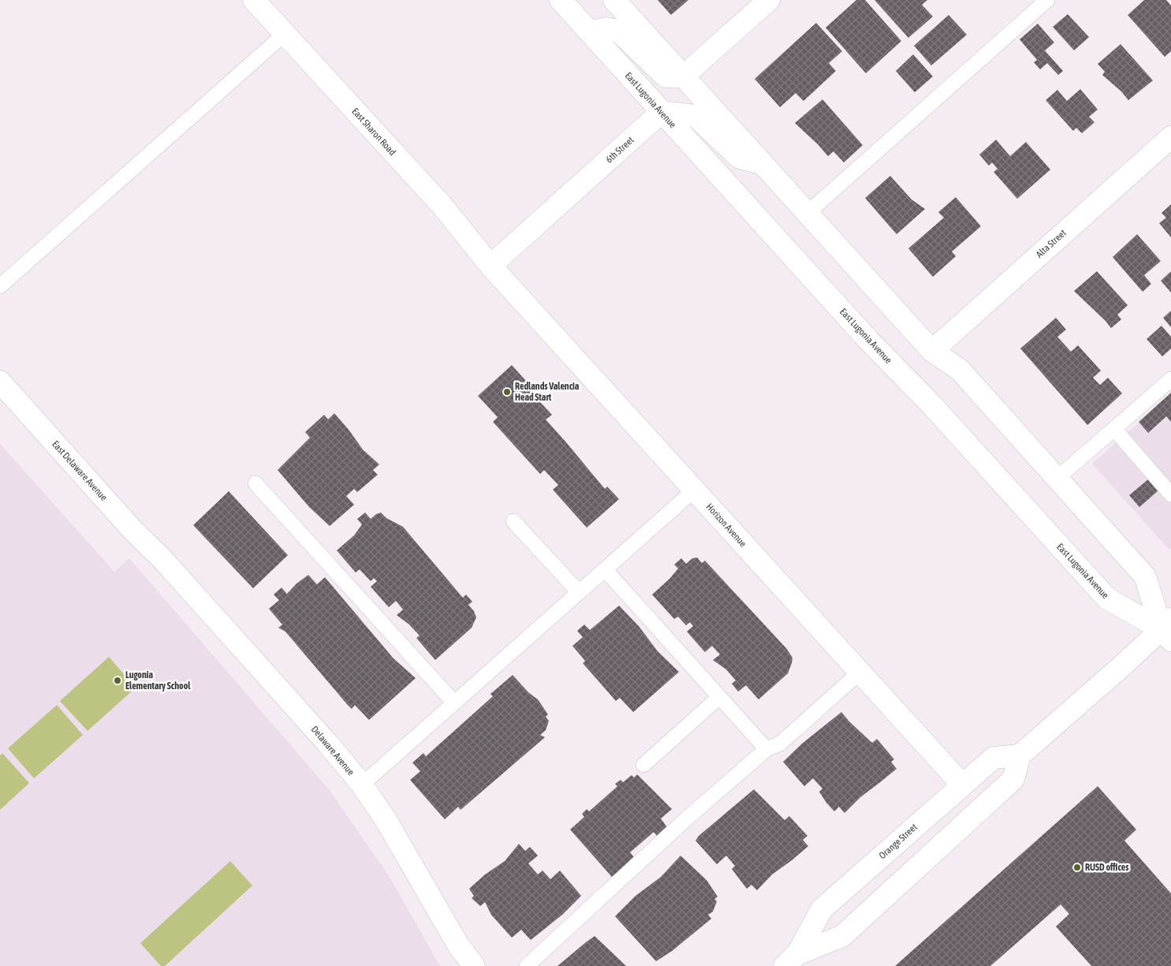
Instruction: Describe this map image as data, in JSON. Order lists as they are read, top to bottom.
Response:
{
  "streets": {
    "street": [
      "East Lugonia Avenue",
      "East Sharon Road",
      "6th Street",
      "Alta Street",
      "East Delaware Avenue",
      "Horizon Avenue",
      "Delaware Avenue",
      "Orange Street"
    ]
  },
  "crossings": [
    ["East Lugonia Avenue", "6th Street"],
    ["East Sharon Road", "6th Street"],
    ["East Sharon Road", "Horizon Avenue"],
    ["6th Street", "Horizon Avenue"],
    ["East Delaware Avenue", "Delaware Avenue"],
    ["Horizon Avenue", "Orange Street"]
  ],
  "places": ["Redlands Valencia Head Start", "Lugonia Elementary School", "RUSD offices"]
}
